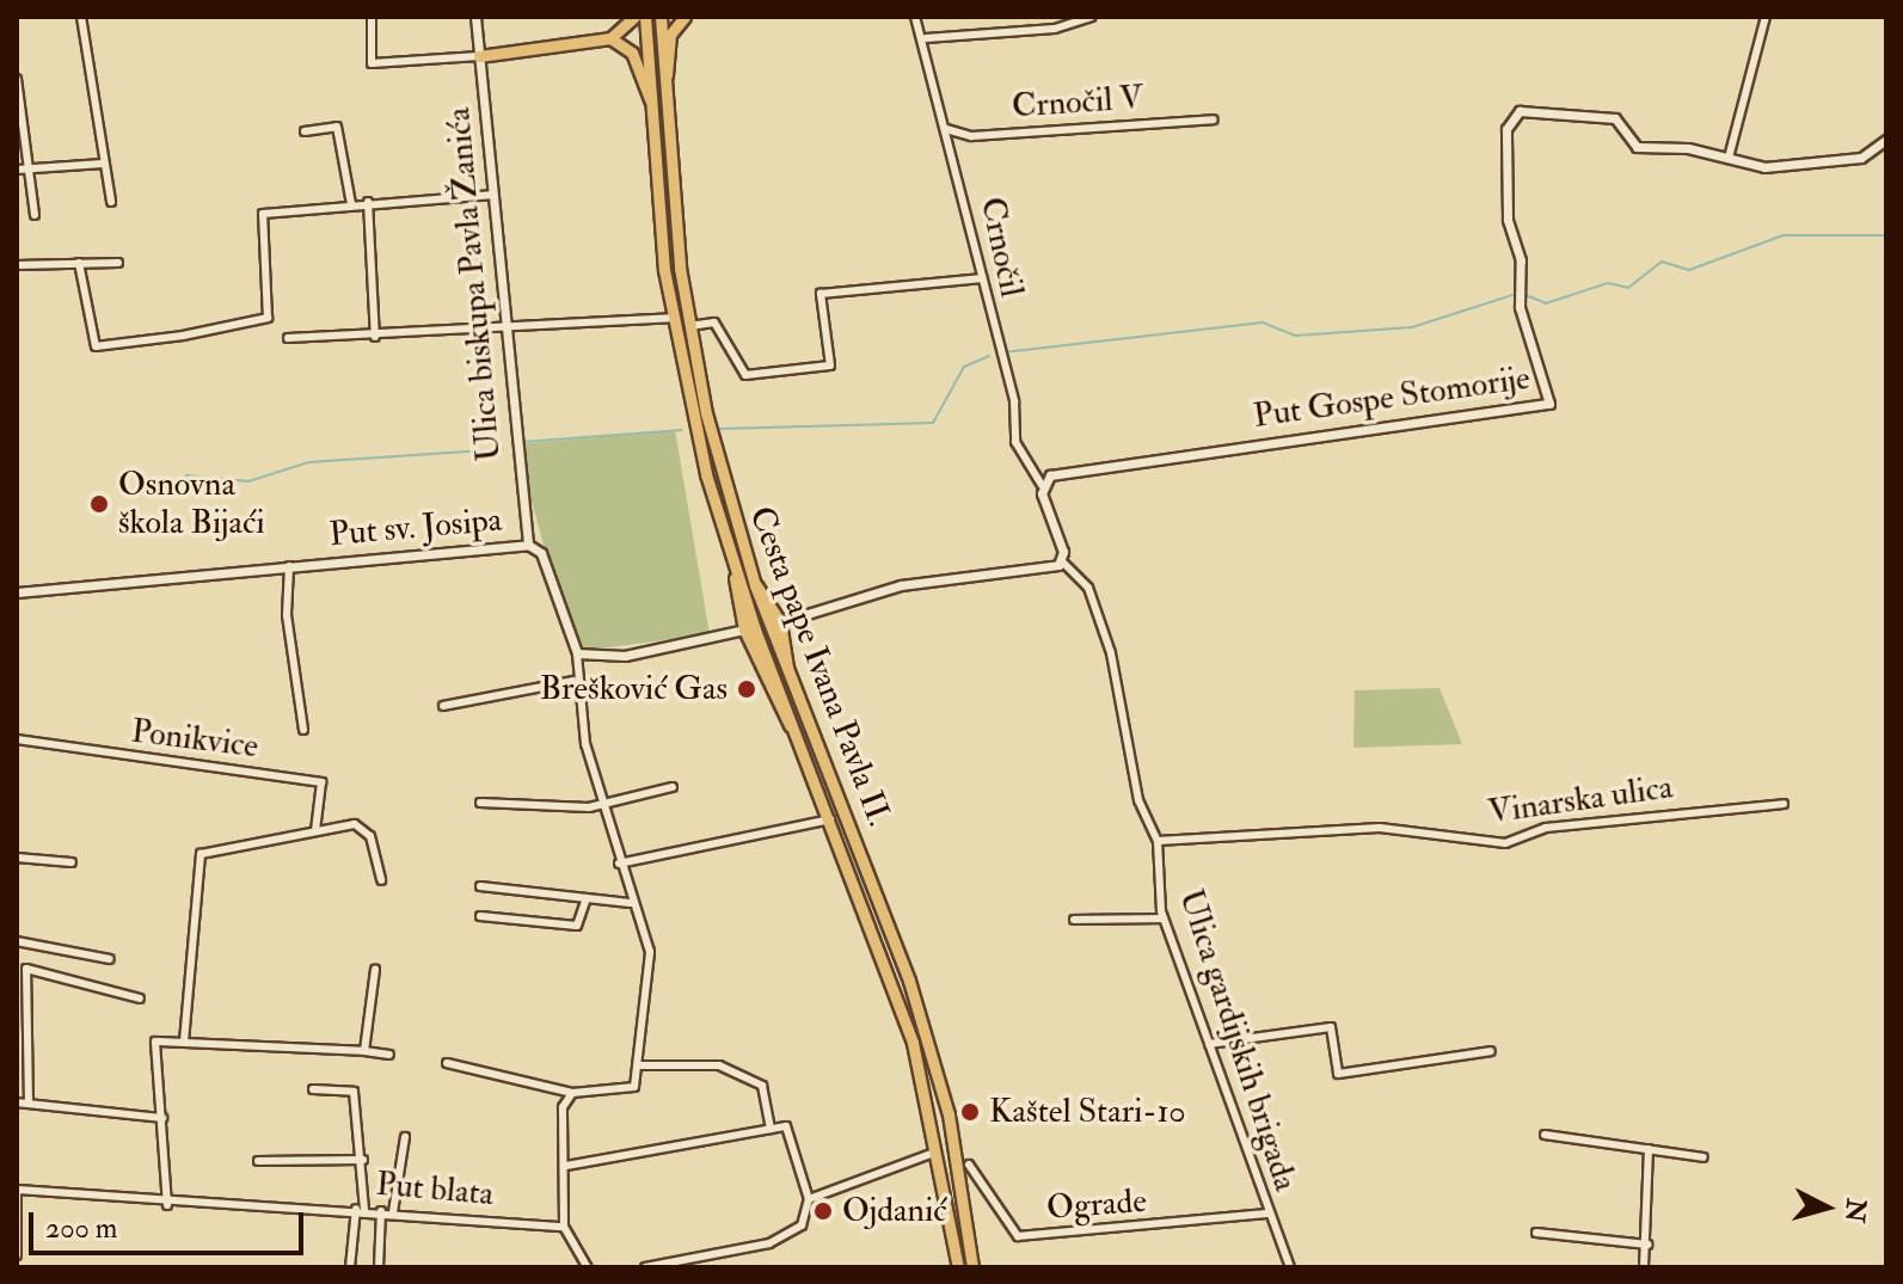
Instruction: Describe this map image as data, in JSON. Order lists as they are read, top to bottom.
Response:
{
  "streets": {
    "main road": ["Cesta pape Ivana Pavla II."],
    "street": [
      "Crnočil V",
      "Crnočil",
      "Ulica biskupa Pavla Žanića",
      "Put Gospe Stomorije",
      "Put sv. Josipa",
      "Ponikvice",
      "Vinarska ulica",
      "Ulica gardijskih brigada",
      "Put blata",
      "Ograde"
    ]
  },
  "crossings": [
    ["Crnočil V", "Crnočil"],
    ["Crnočil", "Put Gospe Stomorije"],
    ["Ulica biskupa Pavla Žanića", "Put sv. Josipa"],
    ["Vinarska ulica", "Ulica gardijskih brigada"],
    ["Ulica gardijskih brigada", "Ograde"]
  ],
  "places": [
    "Osnovna škola Bijaći",
    "Brešković Gas",
    "Kaštel Stari-10",
    "Ojdanić"
  ],
  "scale_bar": "200 m",
  "north": "right"
}
